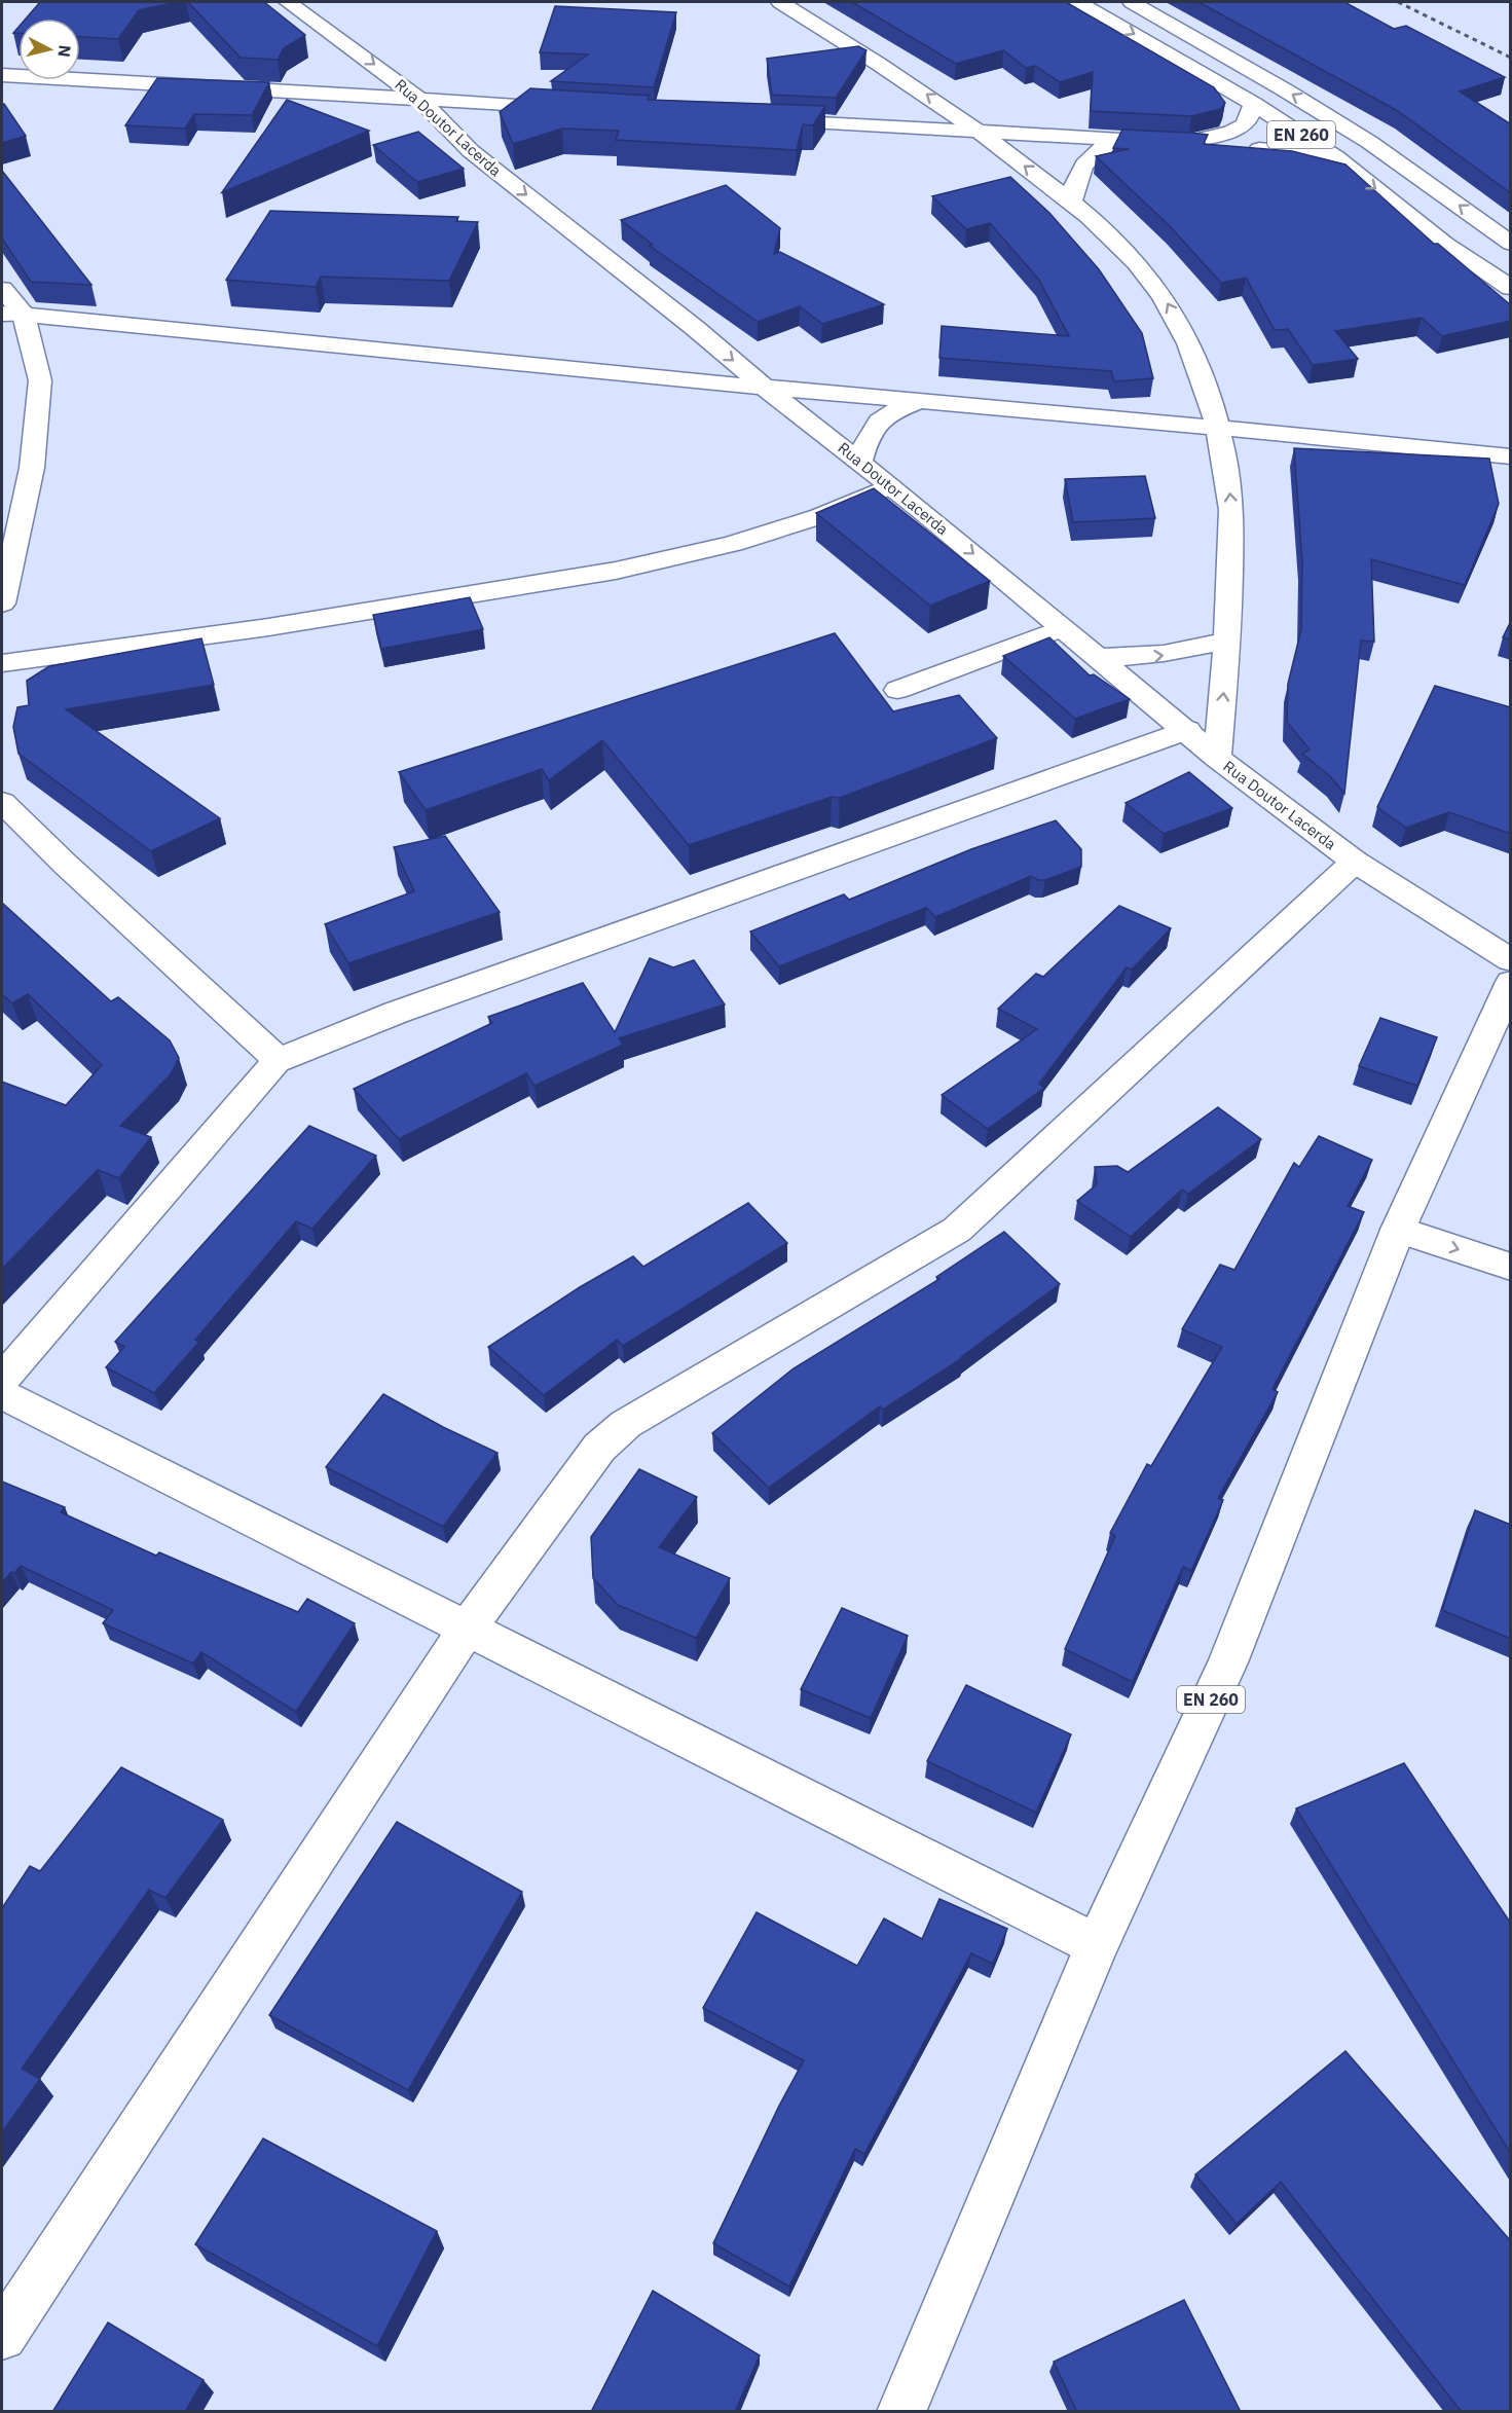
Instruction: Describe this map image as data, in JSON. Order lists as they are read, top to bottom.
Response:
{
  "streets": {
    "main road": ["Rua Doutor Lacerda", "EN 260"]
  },
  "one_way": ["Rua Doutor Lacerda"],
  "north": "right"
}
